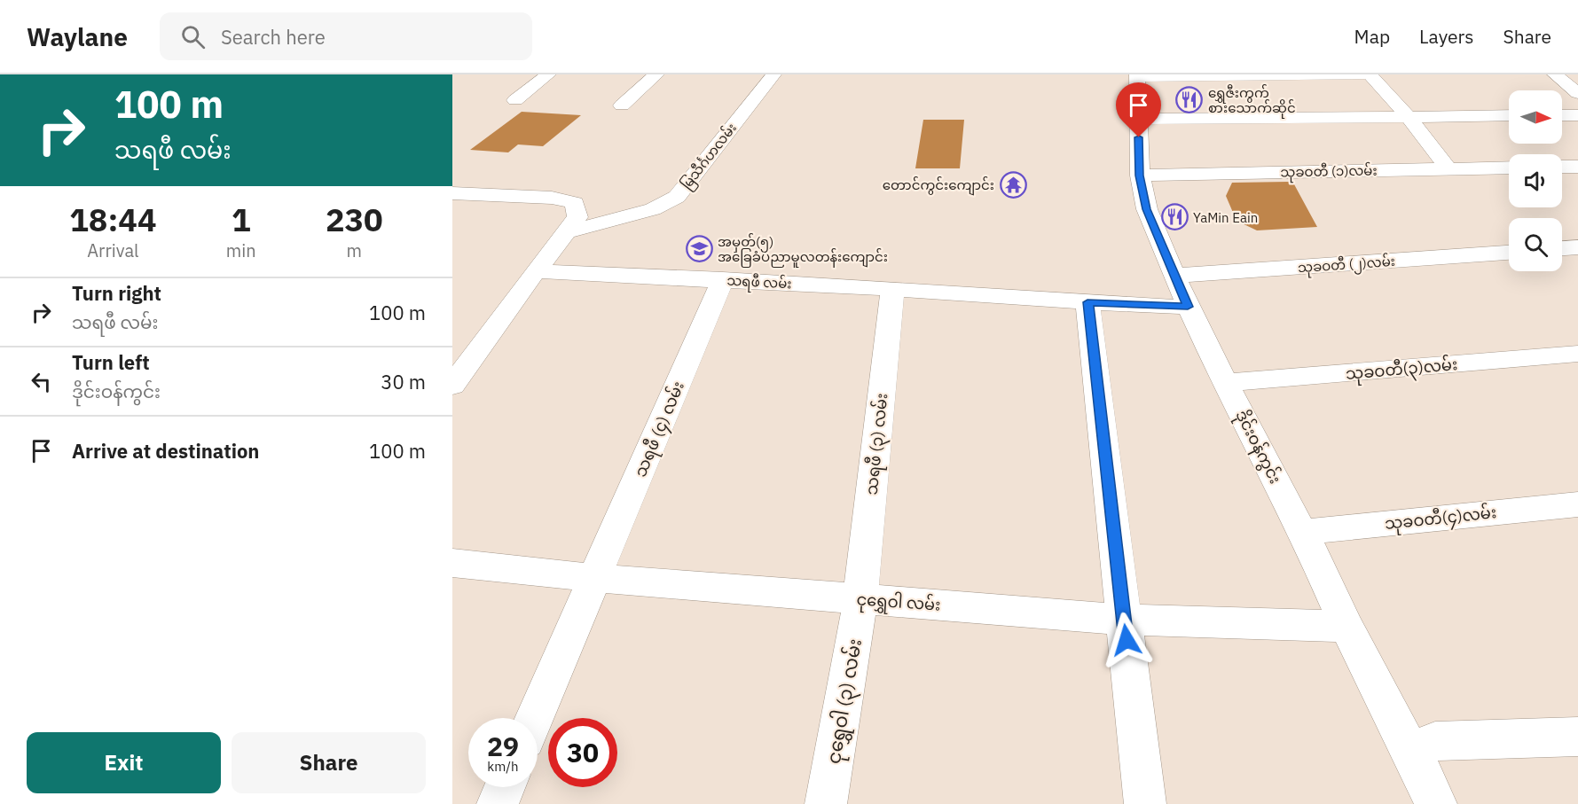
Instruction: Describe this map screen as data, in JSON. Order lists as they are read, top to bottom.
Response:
{
  "streets": {
    "street": [
      "မြသီင်္ဂဟလမ်း",
      "သုခဝတီ (၁)လမ်း",
      "သုခဝတီ (၂)လမ်း",
      "သရဖီ လမ်း",
      "သုခဝတီ(၃)လမ်း",
      "သရဖီ (၄) လမ်း",
      "သရဖီ (၃) လမ်း",
      "ဒိုင်းဝန်ကွင်း",
      "သုခဝတီ(၄)လမ်း",
      "ငုရွှေဝါ လမ်း",
      "ငုရွှေဝါ (၃) လမ်း"
    ]
  },
  "crossings": [
    ["သုခဝတီ (၁)လမ်း", "ဒိုင်းဝန်ကွင်း"],
    ["သုခဝတီ (၂)လမ်း", "ဒိုင်းဝန်ကွင်း"],
    ["သရဖီ လမ်း", "သရဖီ (၄) လမ်း"],
    ["သရဖီ လမ်း", "သရဖီ (၃) လမ်း"],
    ["သရဖီ လမ်း", "ဒိုင်းဝန်ကွင်း"],
    ["သုခဝတီ(၃)လမ်း", "ဒိုင်းဝန်ကွင်း"],
    ["သရဖီ (၄) လမ်း", "ငုရွှေဝါ လမ်း"],
    ["သရဖီ (၃) လမ်း", "ငုရွှေဝါ လမ်း"],
    ["သရဖီ (၃) လမ်း", "ငုရွှေဝါ (၃) လမ်း"],
    ["ဒိုင်းဝန်ကွင်း", "သုခဝတီ(၄)လမ်း"],
    ["ဒိုင်းဝန်ကွင်း", "ငုရွှေဝါ လမ်း"],
    ["ငုရွှေဝါ လမ်း", "ငုရွှေဝါ (၃) လမ်း"]
  ],
  "places": {
    "restaurant": ["ရွှေဇီးကွက် စားသောက်ဆိုင်", "YaMin Eain"],
    "temple": ["တောင်ကွင်းကျောင်း"],
    "school or university": ["အမှတ်(၅) အခြေခံပညာမူလတန်းကျောင်း"]
  },
  "north": "right",
  "page": {
    "header": "Waylane",
    "search": "Search here",
    "nav": ["Map", "Layers", "Share"],
    "turn": ["100 m", "သရဖီ လမ်း"],
    "eta": [
      "18:44",
      "Arrival",
      "1",
      "min",
      "230",
      "m"
    ],
    "list": [
      {
        "name": "Turn right",
        "note": "သရဖီ လမ်း",
        "value": "100 m"
      },
      {
        "name": "Turn left",
        "note": "ဒိုင်းဝန်ကွင်း",
        "value": "30 m"
      },
      {
        "name": "Arrive at destination",
        "value": "100 m"
      }
    ],
    "speed": "29 km/h",
    "limit": "30",
    "buttons": ["Exit", "Share"]
  }
}
